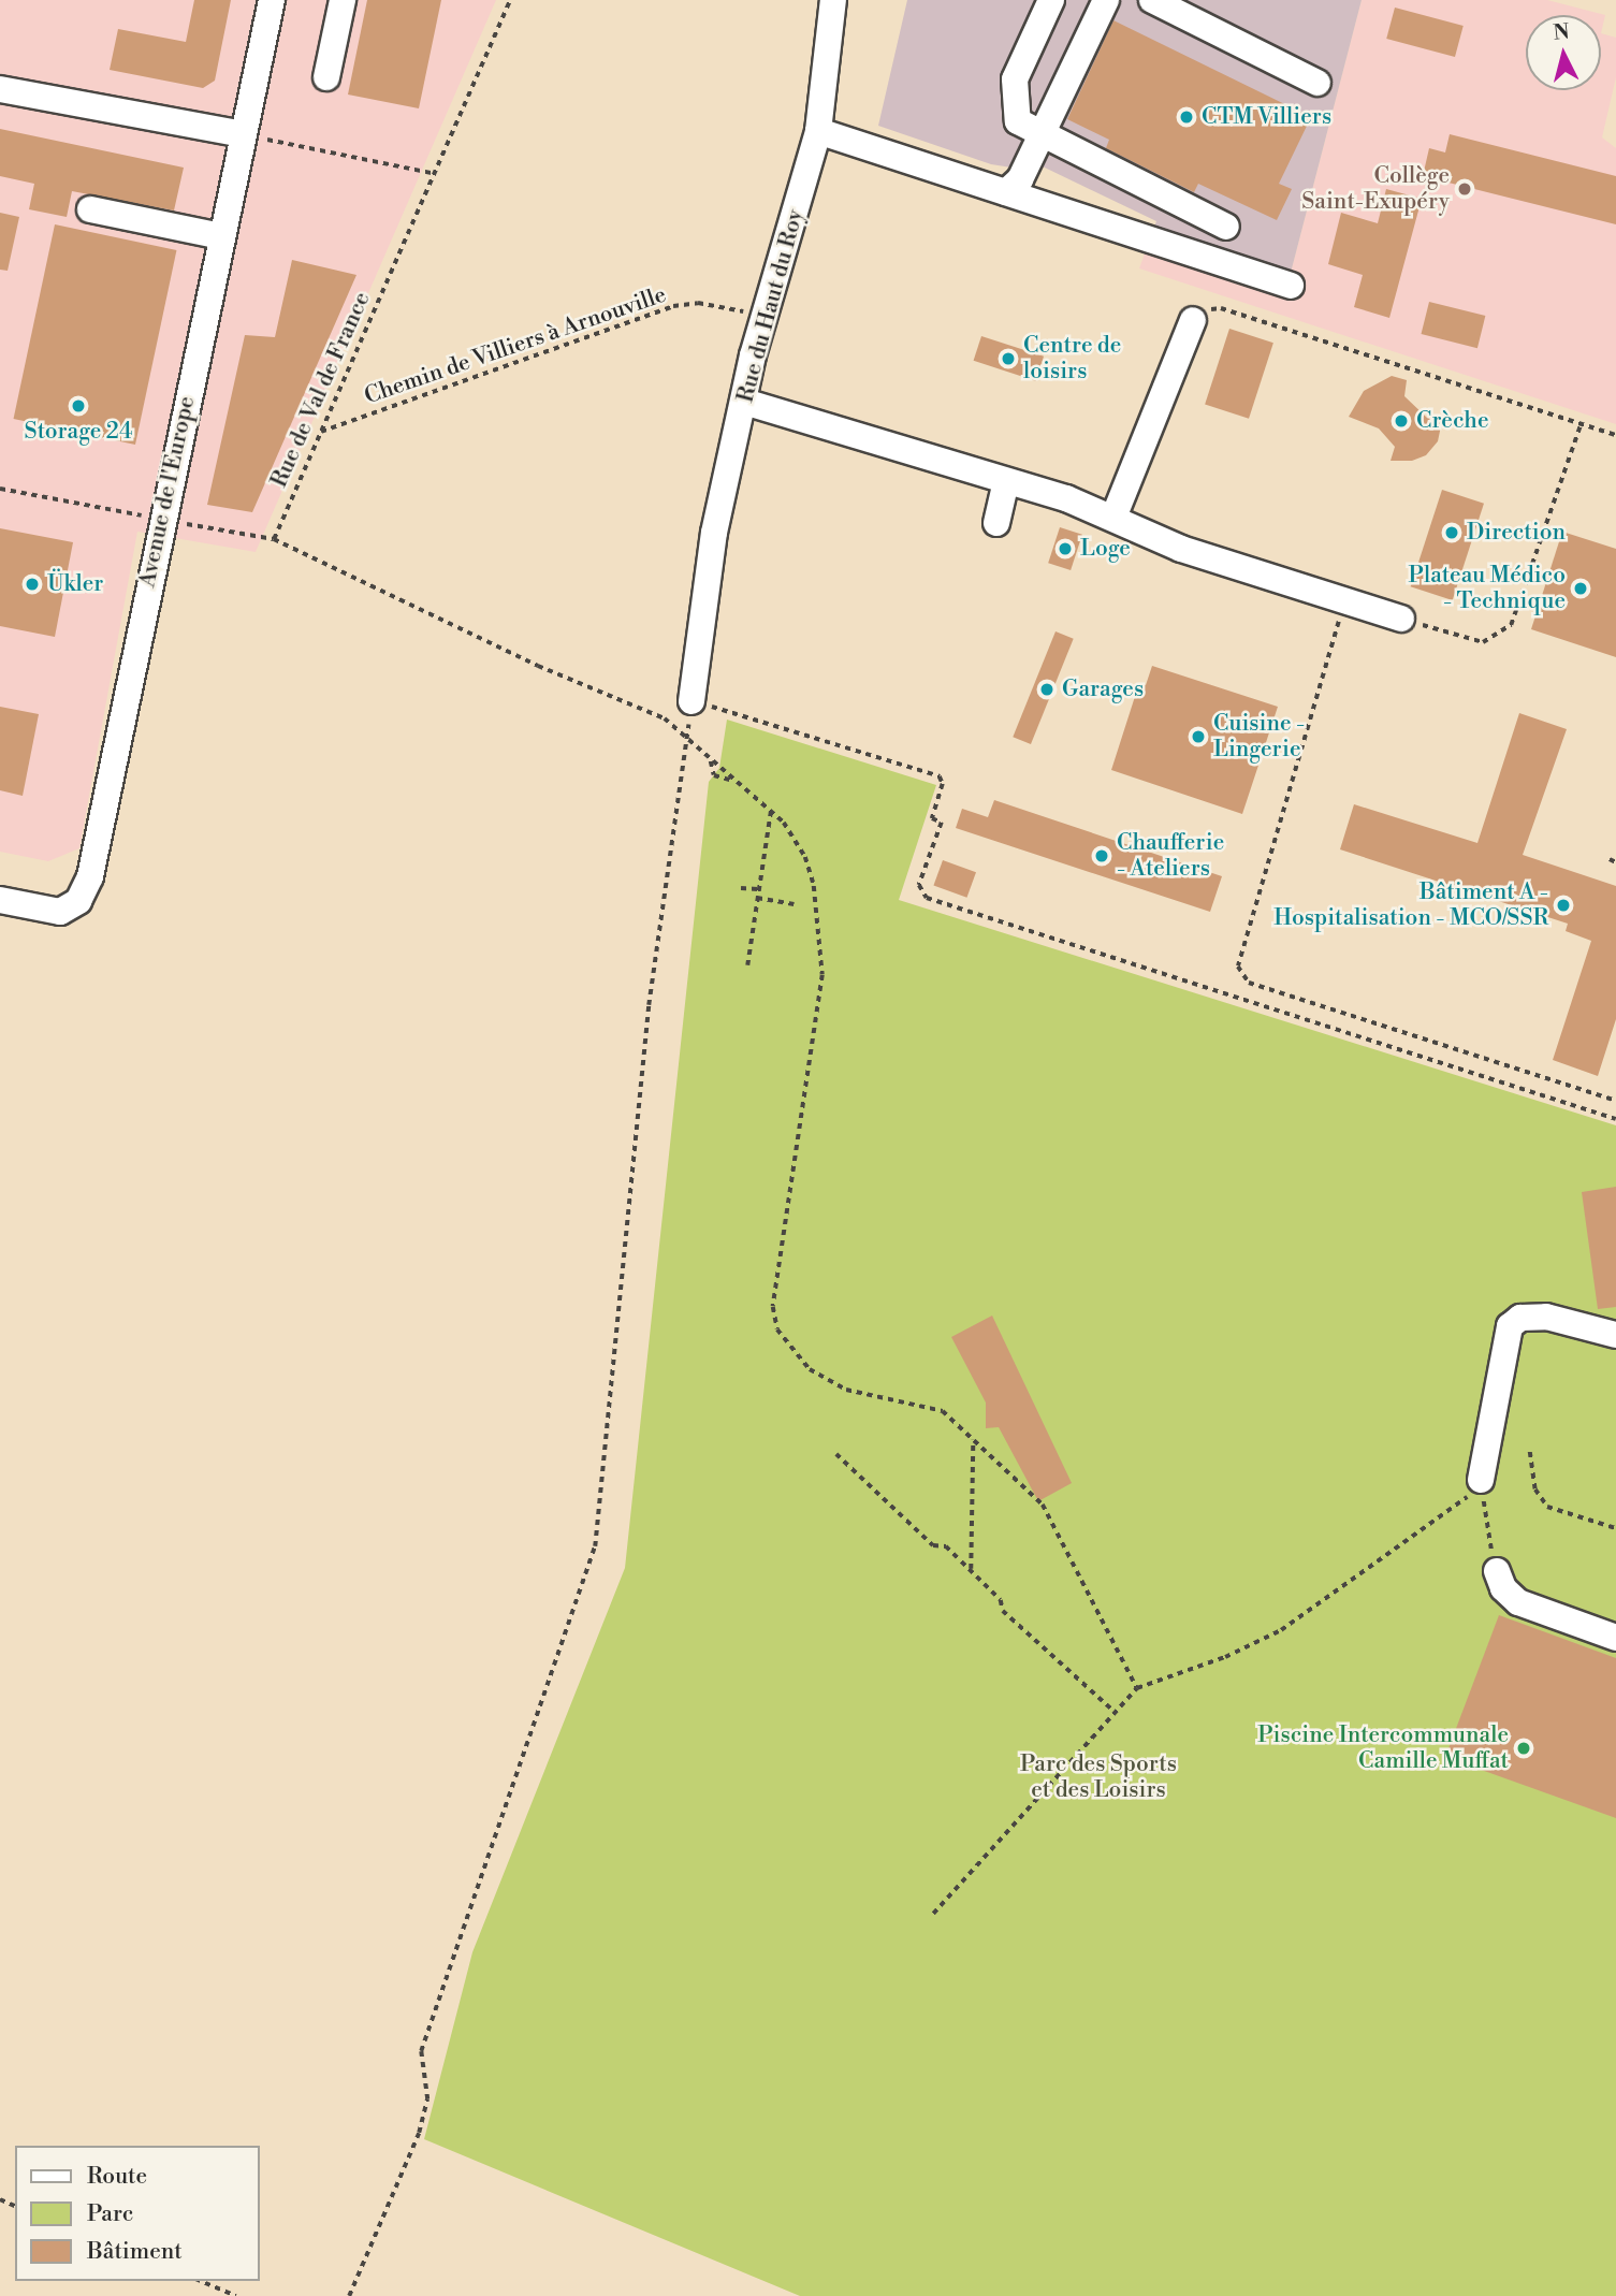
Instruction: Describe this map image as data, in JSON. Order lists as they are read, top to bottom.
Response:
{
  "streets": {
    "street": ["Rue du Haut du Roy", "Avenue de l'Europe"],
    "path": ["Chemin de Villiers à Arnouville", "Rue de Val de France"]
  },
  "crossings": [
    ["Rue du Haut du Roy", "Chemin de Villiers à Arnouville"],
    ["Chemin de Villiers à Arnouville", "Rue de Val de France"]
  ],
  "parks": ["Parc des Sports et des Loisirs"],
  "places": [
    "CTM Villiers",
    "Collège Saint-Exupéry",
    "Centre de loisirs",
    "Storage 24",
    "Crèche",
    "Direction",
    "Loge",
    "Ükler",
    "Plateau Médico - Technique",
    "Garages",
    "Cuisine - Lingerie",
    "Chaufferie - Ateliers",
    "Bâtiment A - Hospitalisation - MCO/SSR",
    "Piscine Intercommunale Camille Muffat"
  ],
  "legend": ["Route", "Parc", "Bâtiment"],
  "north": "top"
}
